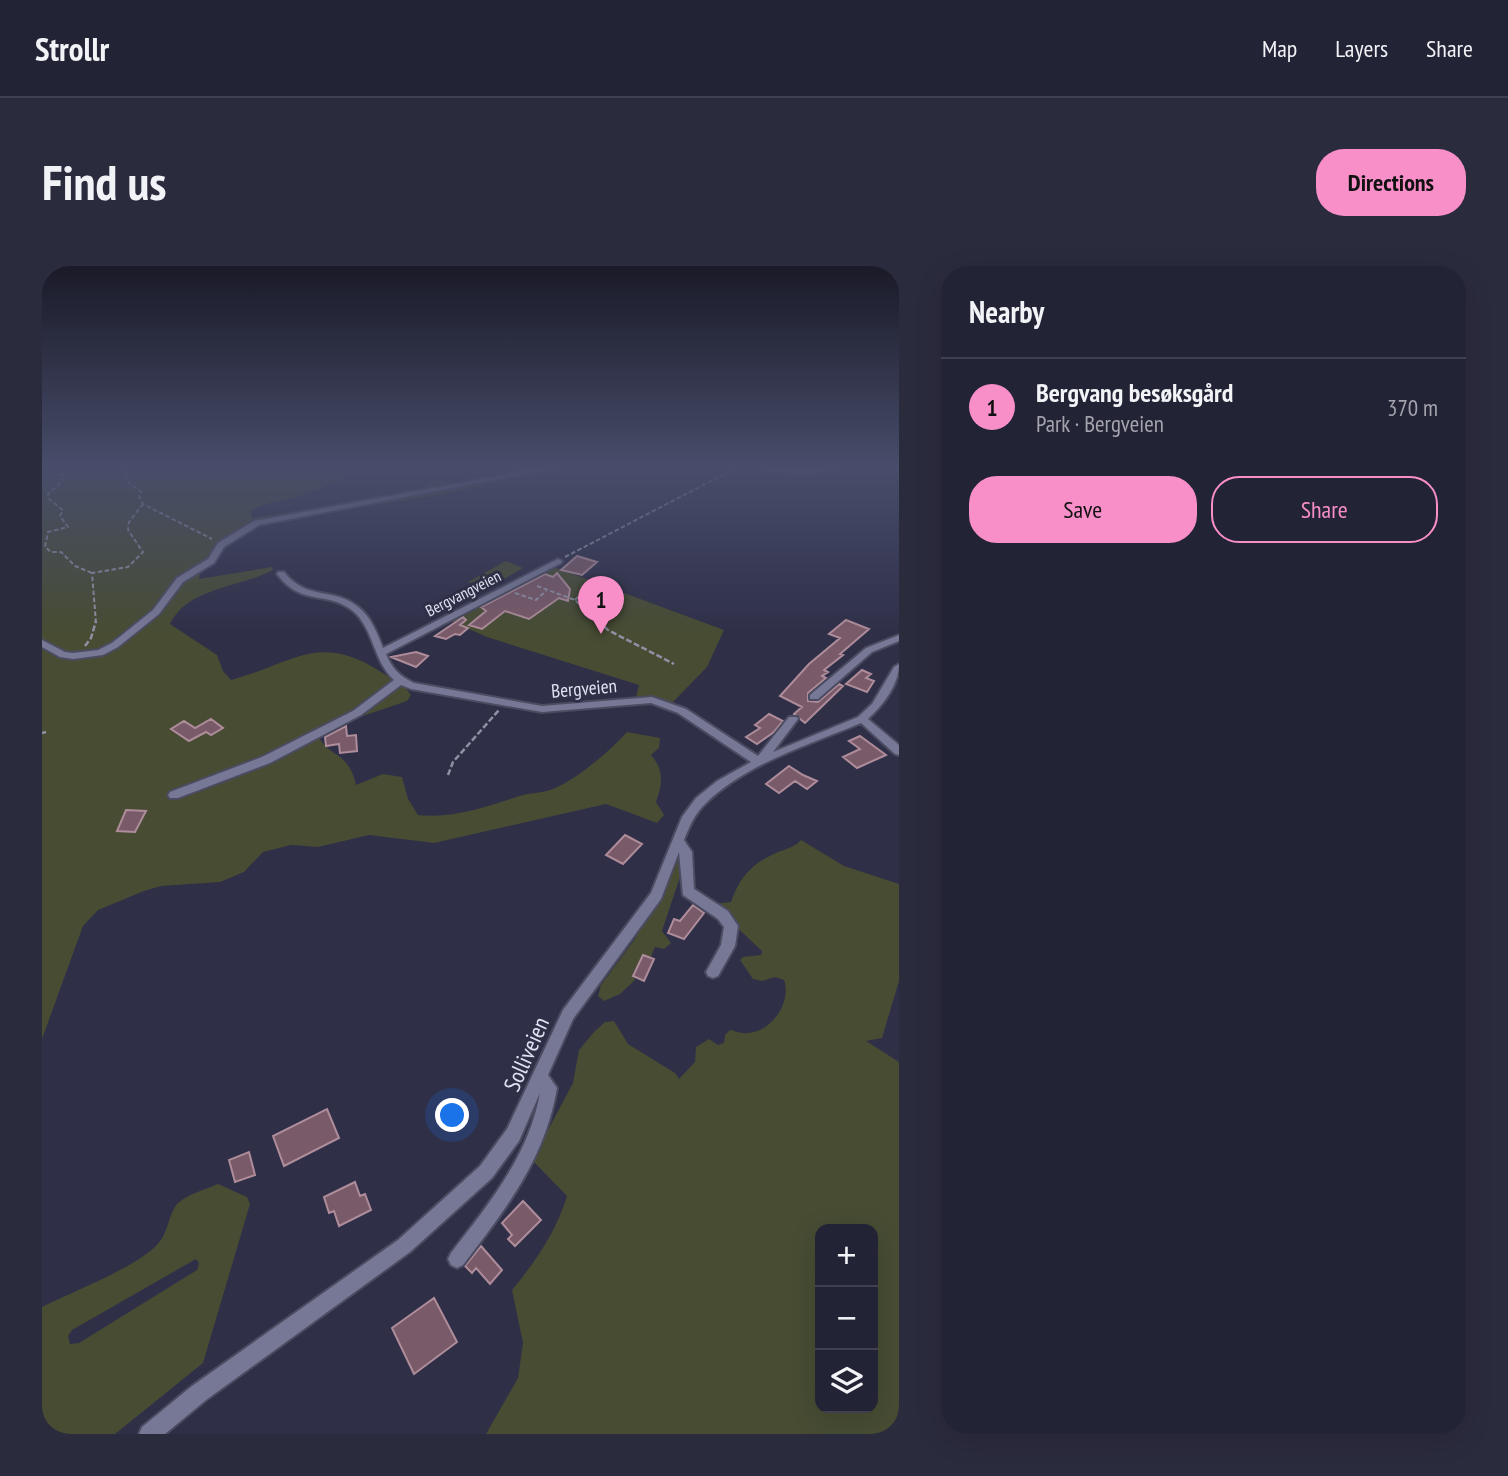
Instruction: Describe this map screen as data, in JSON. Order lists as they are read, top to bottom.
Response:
{
  "streets": {
    "street": ["Bergvangveien", "Bergveien", "Solliveien"]
  },
  "crossings": [
    ["Bergveien", "Solliveien"]
  ],
  "page": {
    "header": "Strollr",
    "nav": ["Map", "Layers", "Share"],
    "buttons": [
      "Directions",
      ["Save", "Share"]
    ],
    "title": "Find us",
    "heading": "Nearby",
    "list": [
      {
        "mark": "1",
        "name": "Bergvang besøksgård",
        "note": "Park · Bergveien",
        "value": "370 m"
      }
    ],
    "pins": "1",
    "map_buttons": ["+", "−"]
  }
}
